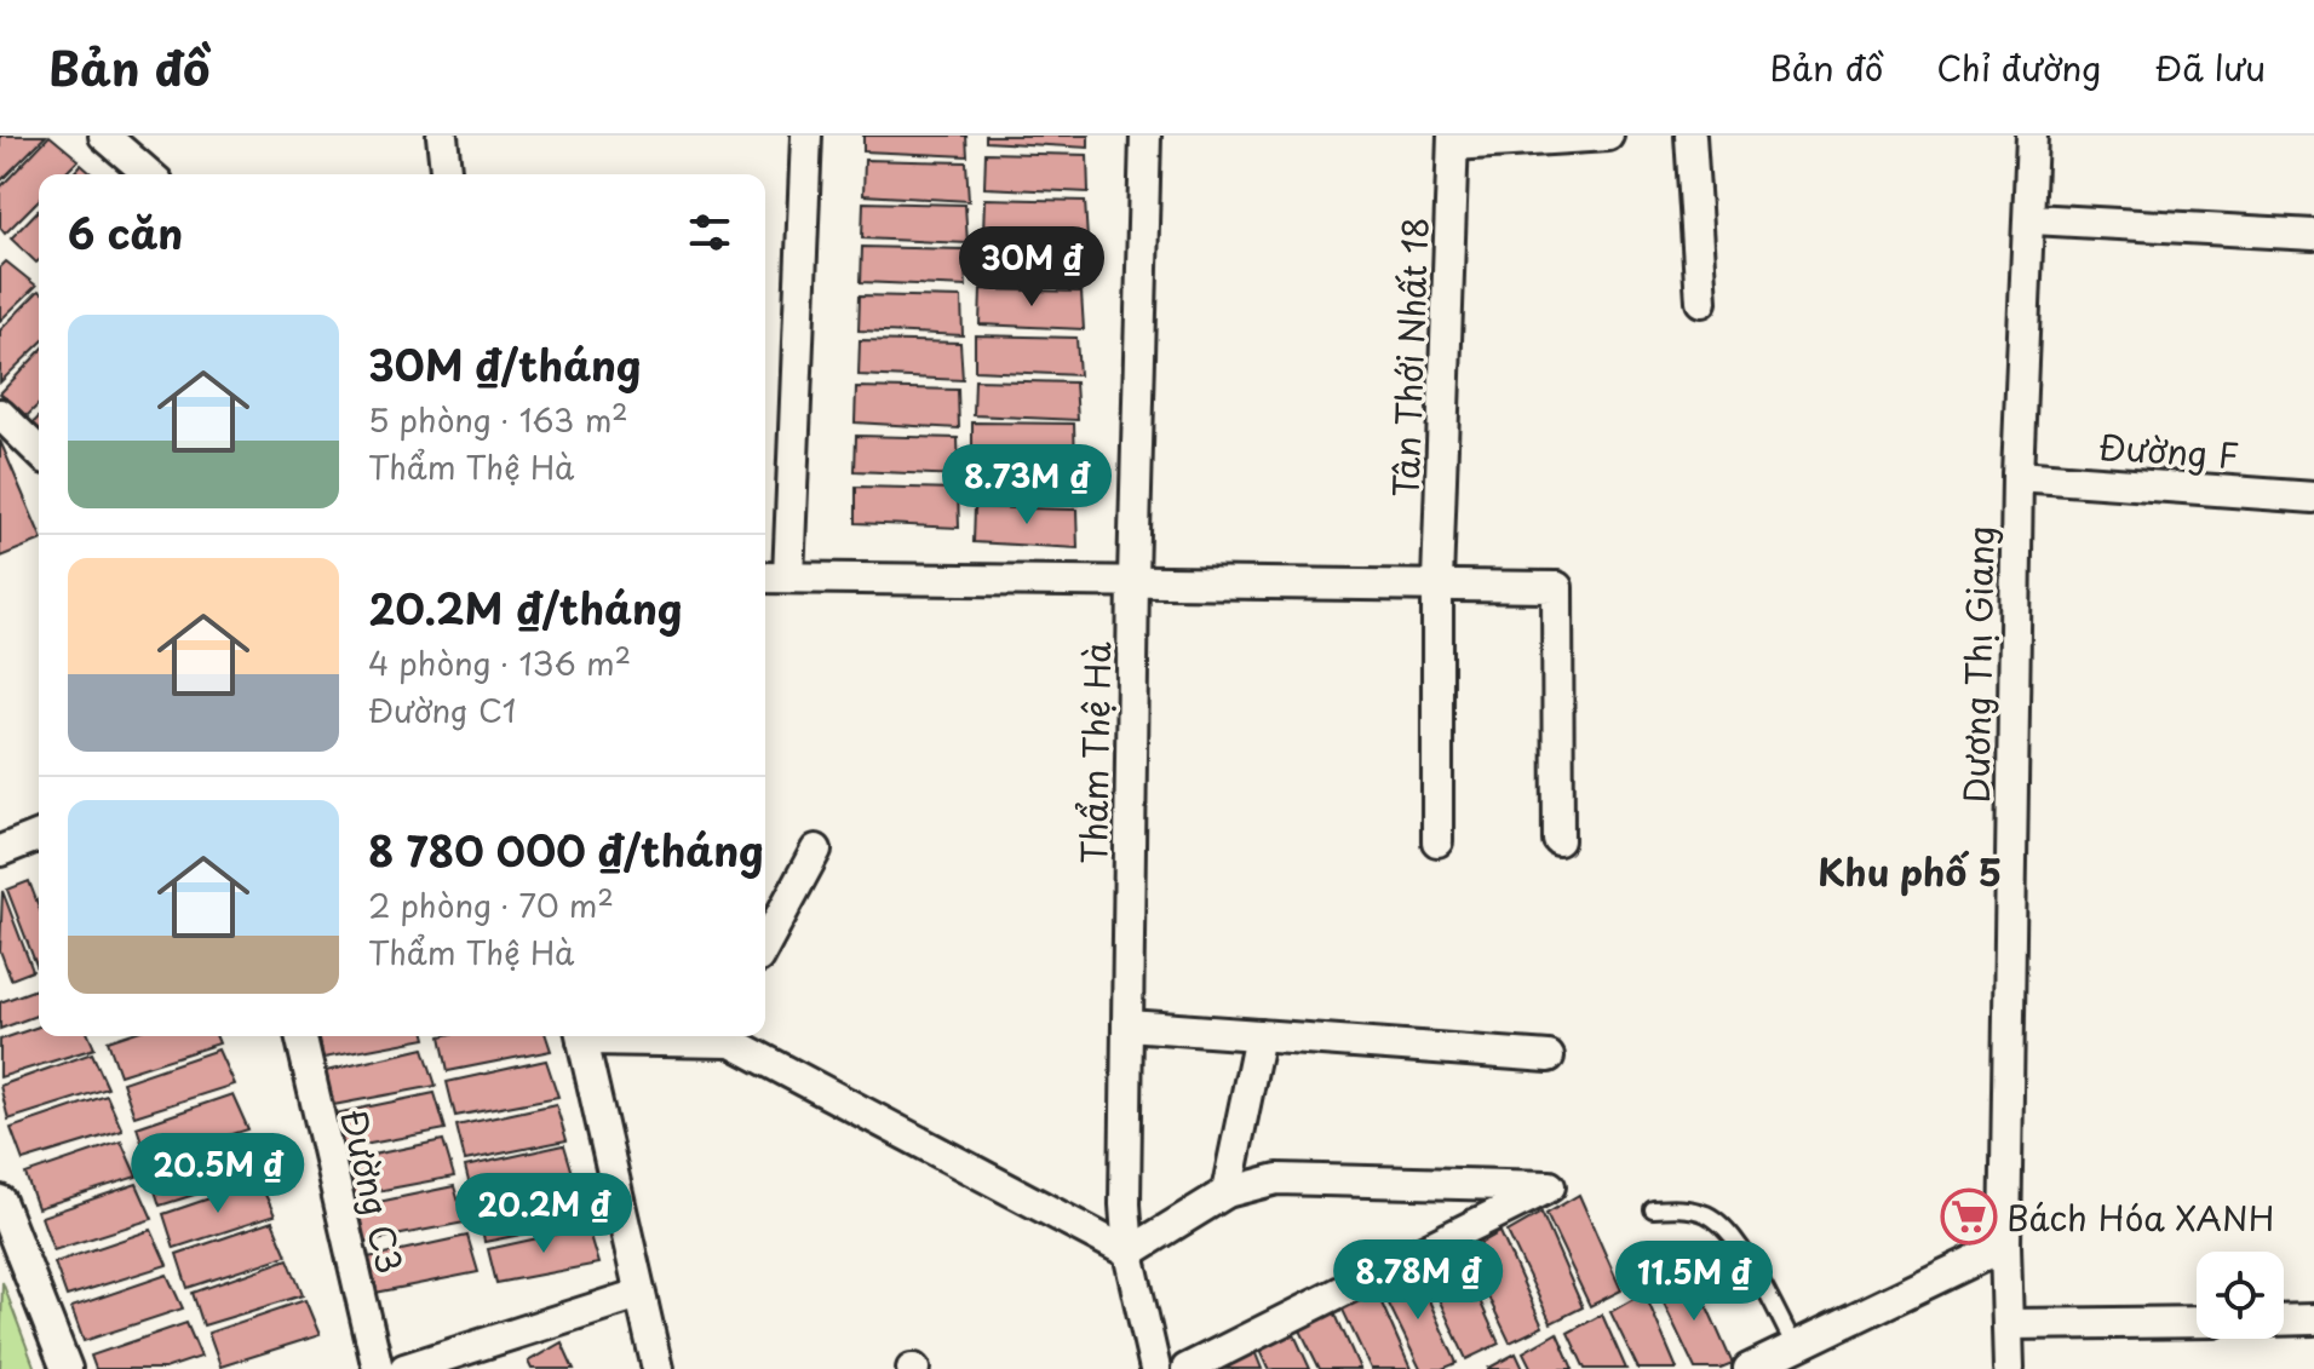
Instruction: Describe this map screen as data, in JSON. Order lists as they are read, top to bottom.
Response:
{
  "streets": {
    "street": [
      "Tân Thới Nhất 18",
      "Đường F",
      "Dương Thị Giang",
      "Thẩm Thệ Hà",
      "Đường C3"
    ]
  },
  "crossings": [
    ["Đường F", "Dương Thị Giang"]
  ],
  "districts": ["Khu phố 5"],
  "places": {
    "supermarket": ["Bách Hóa XANH"]
  },
  "page": {
    "header": "Bản đồ",
    "nav": ["Bản đồ", "Chỉ đường", "Đã lưu"],
    "heading": "6 căn",
    "price": [
      "30M ₫",
      "8.73M ₫",
      "20.5M ₫",
      "20.2M ₫",
      "8.78M ₫",
      "11.5M ₫"
    ],
    "list": [
      {
        "name": "30M ₫/tháng",
        "note": "5 phòng · 163 m² · Thẩm Thệ Hà"
      },
      {
        "name": "20.2M ₫/tháng",
        "note": "4 phòng · 136 m² · Đường C1"
      },
      {
        "name": "8 780 000 ₫/tháng",
        "note": "2 phòng · 70 m² · Thẩm Thệ Hà"
      }
    ]
  }
}
